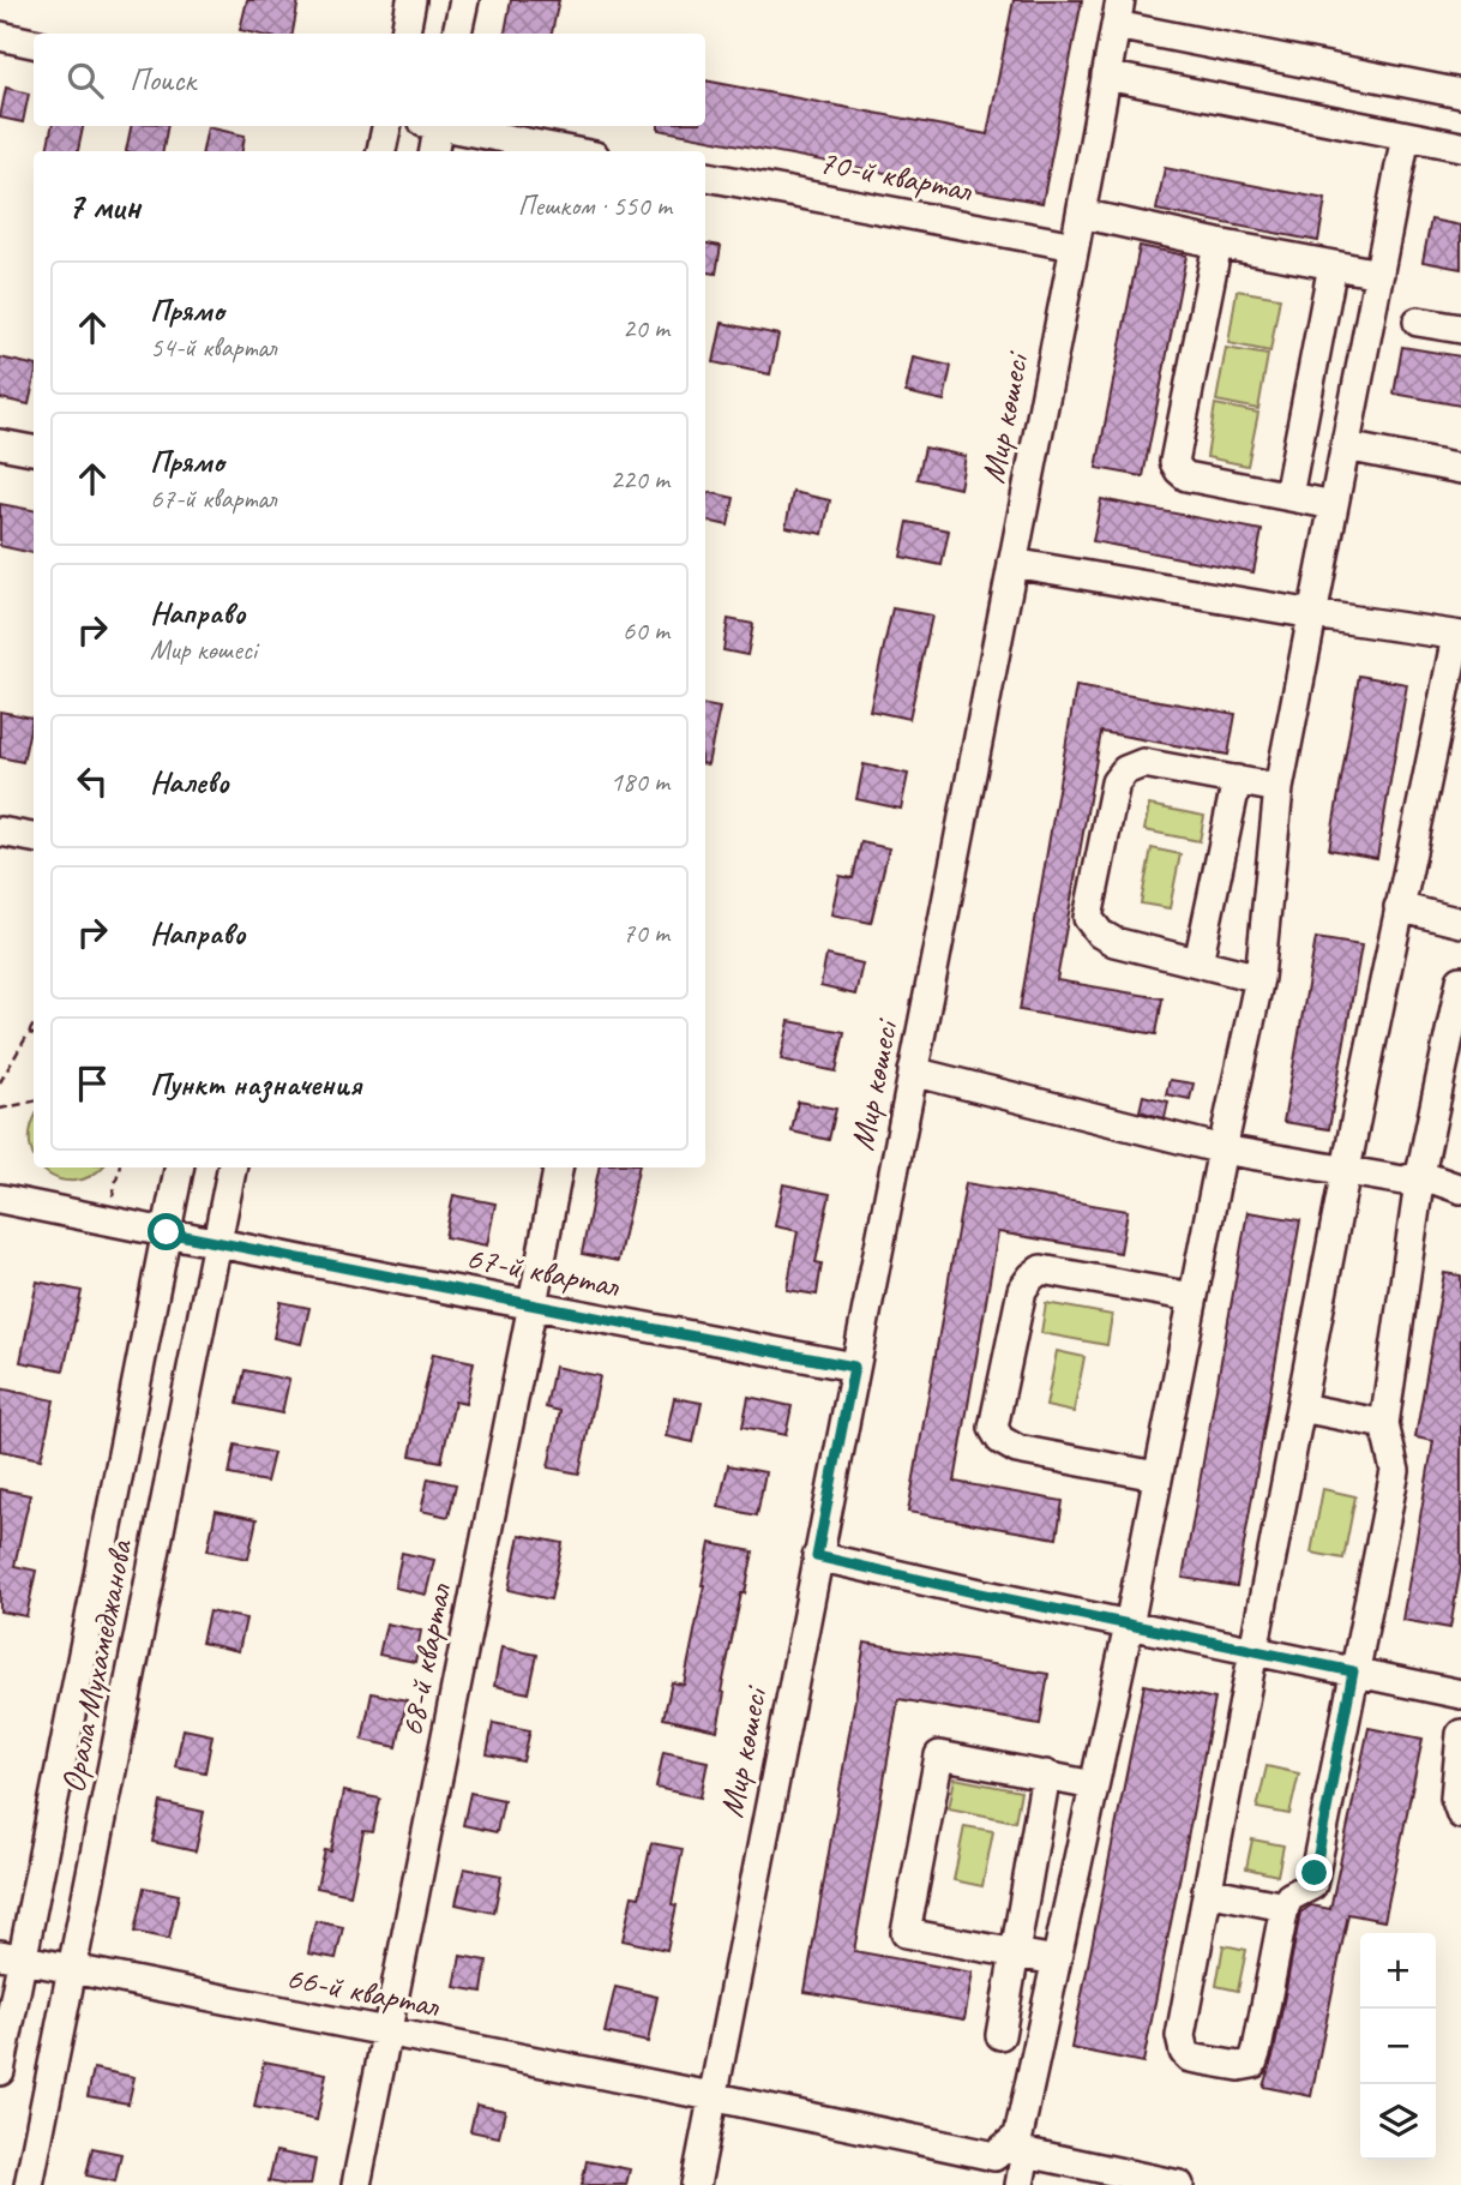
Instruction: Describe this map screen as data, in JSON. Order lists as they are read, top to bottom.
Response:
{
  "streets": {
    "street": [
      "70-й квартал",
      "Мир көшесі",
      "67-й квартал",
      "68-й квартал",
      "Орала Мухамеджанова",
      "66-й квартал"
    ]
  },
  "crossings": [
    ["70-й квартал", "Мир көшесі"],
    ["Мир көшесі", "67-й квартал"],
    ["Мир көшесі", "66-й квартал"],
    ["67-й квартал", "68-й квартал"],
    ["67-й квартал", "Орала Мухамеджанова"],
    ["68-й квартал", "66-й квартал"],
    ["Орала Мухамеджанова", "66-й квартал"]
  ],
  "page": {
    "search": "Поиск",
    "heading": ["7 мин", "Пешком · 550 m"],
    "list": [
      ["Прямо", "54-й квартал", "20 m"],
      ["Прямо", "67-й квартал", "220 m"],
      ["Направо", "Мир көшесі", "60 m"],
      ["Налево", "180 m"],
      ["Направо", "70 m"],
      "Пункт назначения"
    ],
    "map_buttons": ["+", "−"]
  }
}
